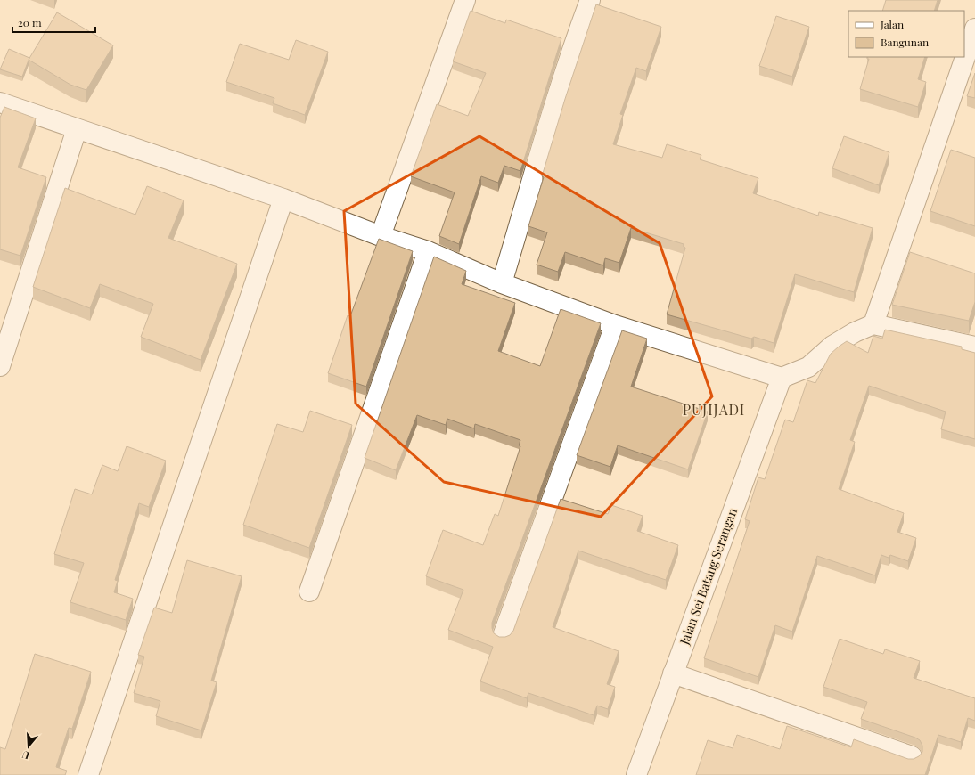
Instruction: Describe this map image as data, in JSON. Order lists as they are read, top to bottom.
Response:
{
  "streets": {
    "street": ["Jalan Sei Batang Serangan"]
  },
  "districts": ["PUJIJADI"],
  "legend": ["Jalan", "Bangunan"],
  "scale_bar": "20 m",
  "north": "bottom"
}
